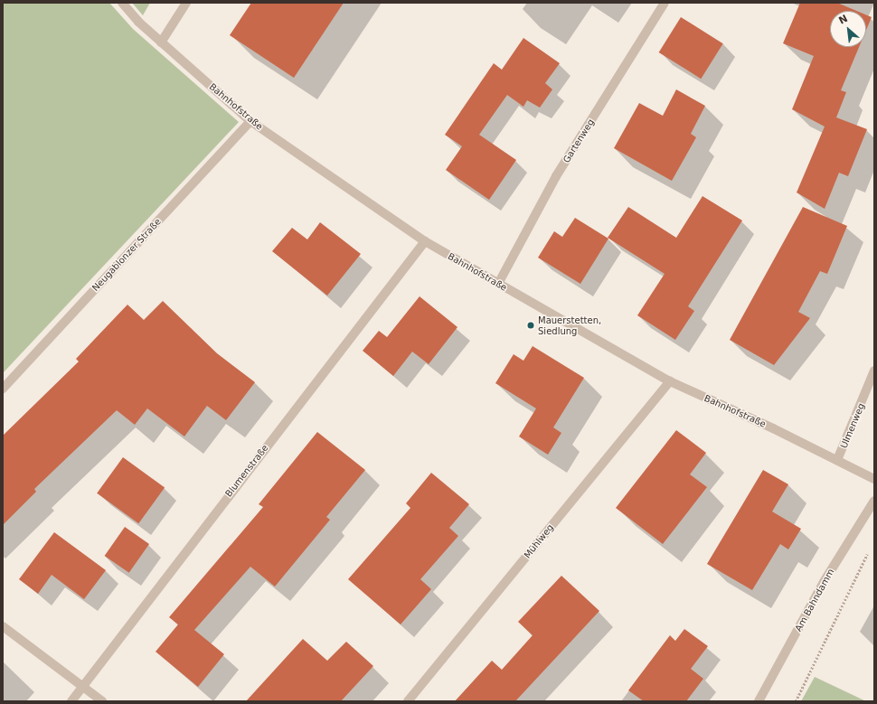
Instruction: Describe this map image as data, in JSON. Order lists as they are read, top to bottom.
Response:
{
  "streets": {
    "street": [
      "Bahnhofstraße",
      "Gartenweg",
      "Neugablonzer Straße",
      "Ulmenweg",
      "Blumenstraße",
      "Mühlweg",
      "Am Bahndamm"
    ]
  },
  "crossings": [
    ["Bahnhofstraße", "Gartenweg"],
    ["Bahnhofstraße", "Neugablonzer Straße"],
    ["Bahnhofstraße", "Ulmenweg"],
    ["Bahnhofstraße", "Blumenstraße"],
    ["Bahnhofstraße", "Mühlweg"]
  ],
  "places": ["Mauerstetten, Siedlung"],
  "north": "top left"
}
